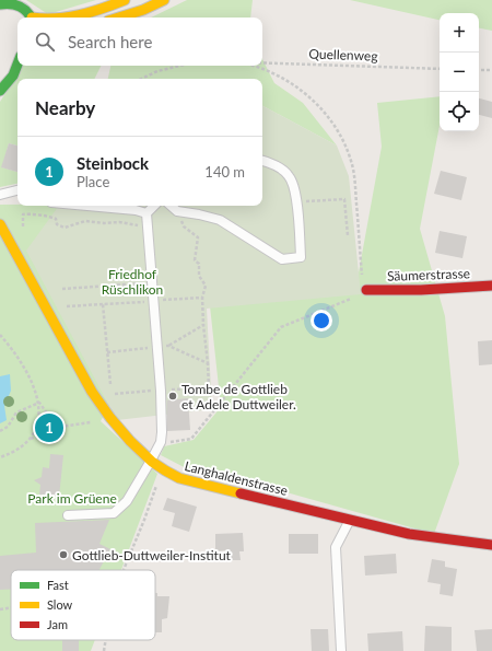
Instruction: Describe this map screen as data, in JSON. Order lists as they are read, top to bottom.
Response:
{
  "streets": {
    "main road": ["Säumerstrasse", "Langhaldenstrasse"],
    "path": ["Quellenweg"]
  },
  "parks": ["Friedhof Rüschlikon", "Park im Grüene"],
  "places": ["Tombe de Gottlieb et Adele Duttweiler.", "Gottlieb-Duttweiler-Institut"],
  "legend": ["Fast", "Slow", "Jam"],
  "page": {
    "map_buttons": ["+", "−"],
    "search": "Search here",
    "heading": "Nearby",
    "list": [
      {
        "mark": "1",
        "name": "Steinbock",
        "note": "Place",
        "value": "140 m"
      }
    ],
    "pins": "1"
  }
}
